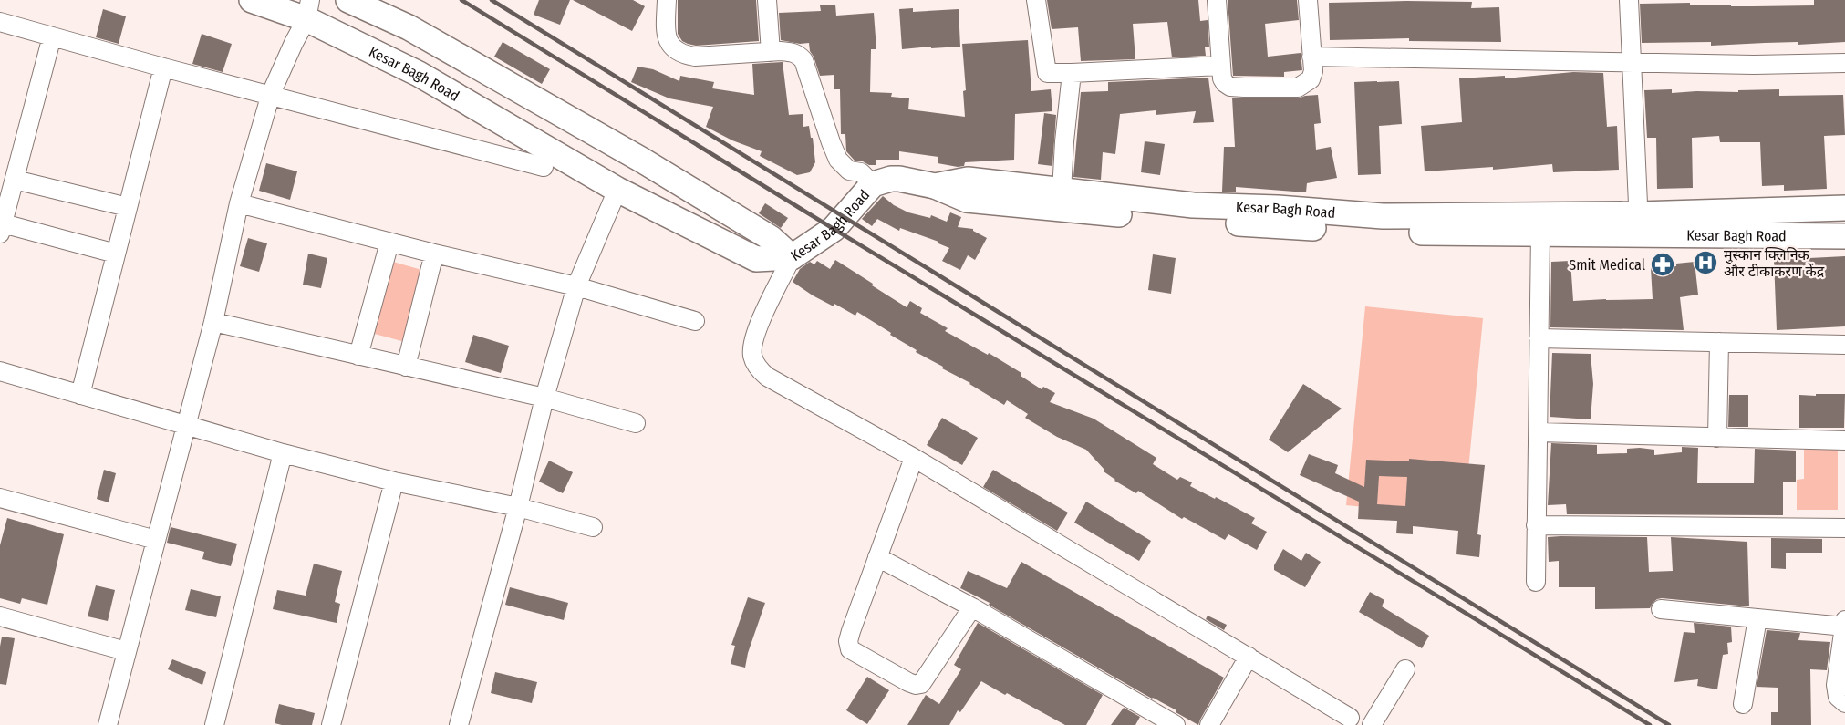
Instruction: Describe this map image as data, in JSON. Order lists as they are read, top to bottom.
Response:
{
  "streets": {
    "main road": ["Kesar Bagh Road"]
  },
  "places": {
    "hospital": ["मुस्कान क्लिनिक और टीकाकरण केंद्र"],
    "pharmacy": ["Smit Medical"]
  }
}
